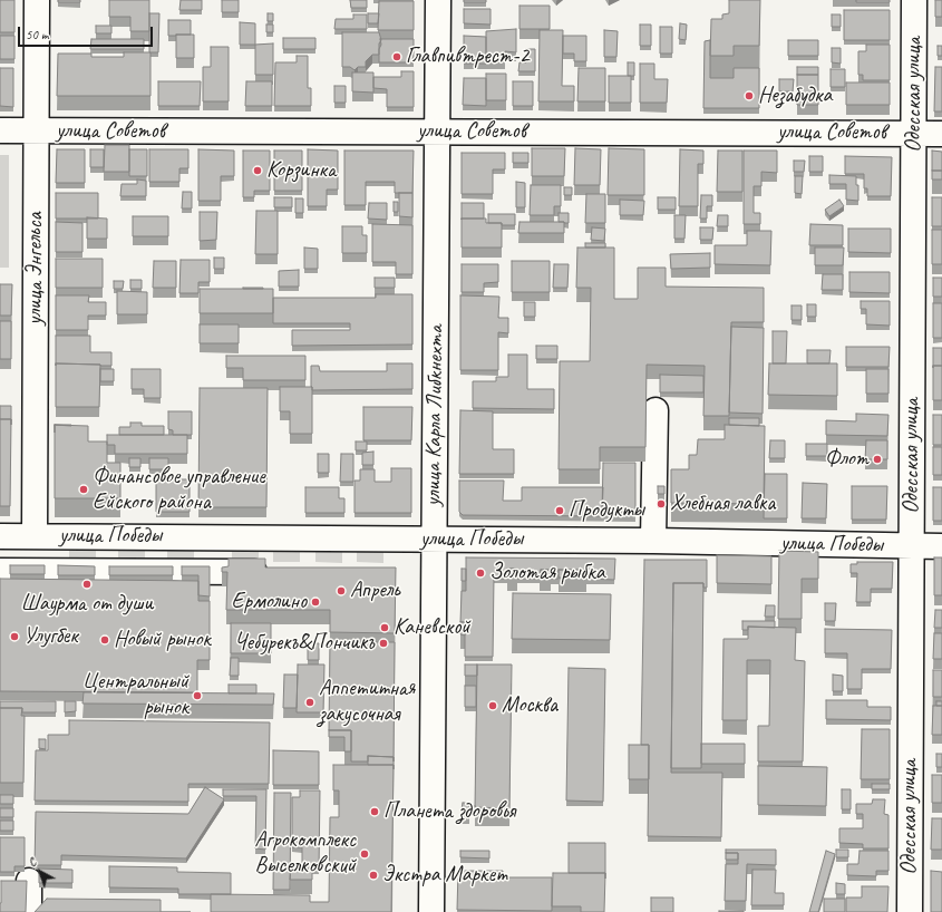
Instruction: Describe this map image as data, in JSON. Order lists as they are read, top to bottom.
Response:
{
  "streets": {
    "street": [
      "Одесская улица",
      "улица Советов",
      "улица Энгельса",
      "улица Карла Либкнехта",
      "улица Победы"
    ]
  },
  "crossings": [
    ["Одесская улица", "улица Советов"],
    ["Одесская улица", "улица Победы"],
    ["улица Советов", "улица Энгельса"],
    ["улица Советов", "улица Карла Либкнехта"],
    ["улица Энгельса", "улица Победы"],
    ["улица Карла Либкнехта", "улица Победы"]
  ],
  "places": [
    "Главпивтрест-2",
    "Незабудка",
    "Корзинка",
    "Флот",
    "Финансовое управление Ейского района",
    "Хлебная лавка",
    "Продукты",
    "Золотая рыбка",
    "Шаурма от души",
    "Апрель",
    "Ермолино",
    "Каневской",
    "Улугбек",
    "Новый рынок",
    "Чебурекъ&Пончикъ",
    "Центральный рынок",
    "Аппетитная закусочная",
    "Москва",
    "Планета здоровья",
    "Агрокомплекс Выселковский",
    "Экстра Маркет"
  ],
  "scale_bar": "50 m",
  "north": "top left"
}
